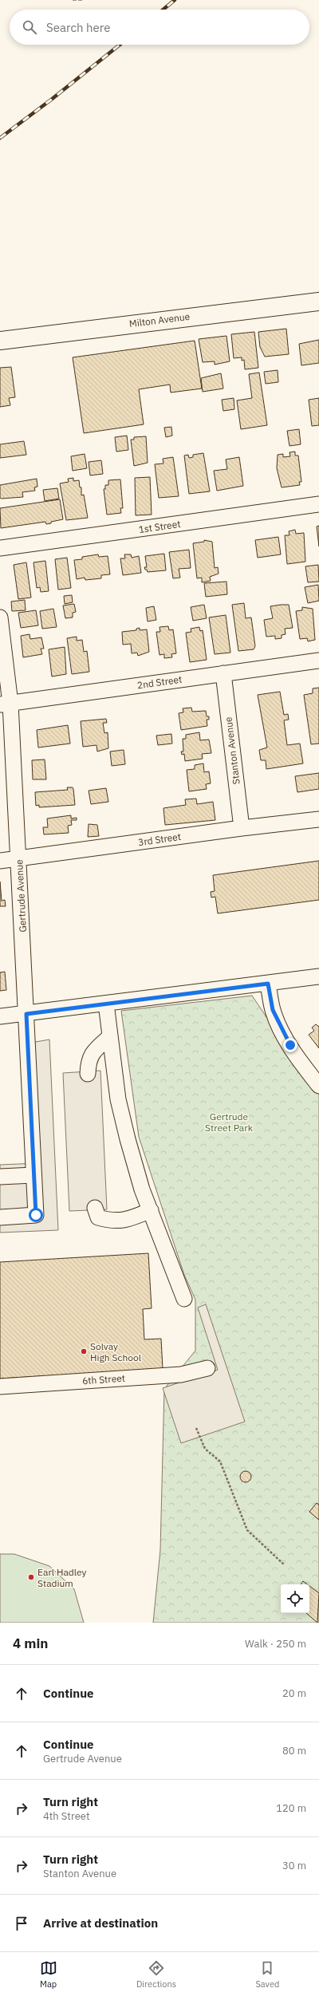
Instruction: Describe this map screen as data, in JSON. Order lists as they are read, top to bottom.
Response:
{
  "streets": {
    "main road": ["Milton Avenue"],
    "street": [
      "1st Street",
      "2nd Street",
      "Stanton Avenue",
      "3rd Street",
      "Gertrude Avenue",
      "6th Street"
    ]
  },
  "crossings": [
    ["2nd Street", "Stanton Avenue"],
    ["2nd Street", "Gertrude Avenue"],
    ["Stanton Avenue", "3rd Street"],
    ["3rd Street", "Gertrude Avenue"]
  ],
  "parks": ["Gertrude Street Park"],
  "places": ["Solvay High School", "Earl Hadley Stadium"],
  "page": {
    "search": "Search here",
    "heading": ["4 min", "Walk · 250 m"],
    "list": [
      ["Continue", "20 m"],
      ["Continue", "Gertrude Avenue", "80 m"],
      ["Turn right", "4th Street", "120 m"],
      ["Turn right", "Stanton Avenue", "30 m"],
      "Arrive at destination"
    ],
    "nav": ["Map", "Directions", "Saved"]
  }
}
